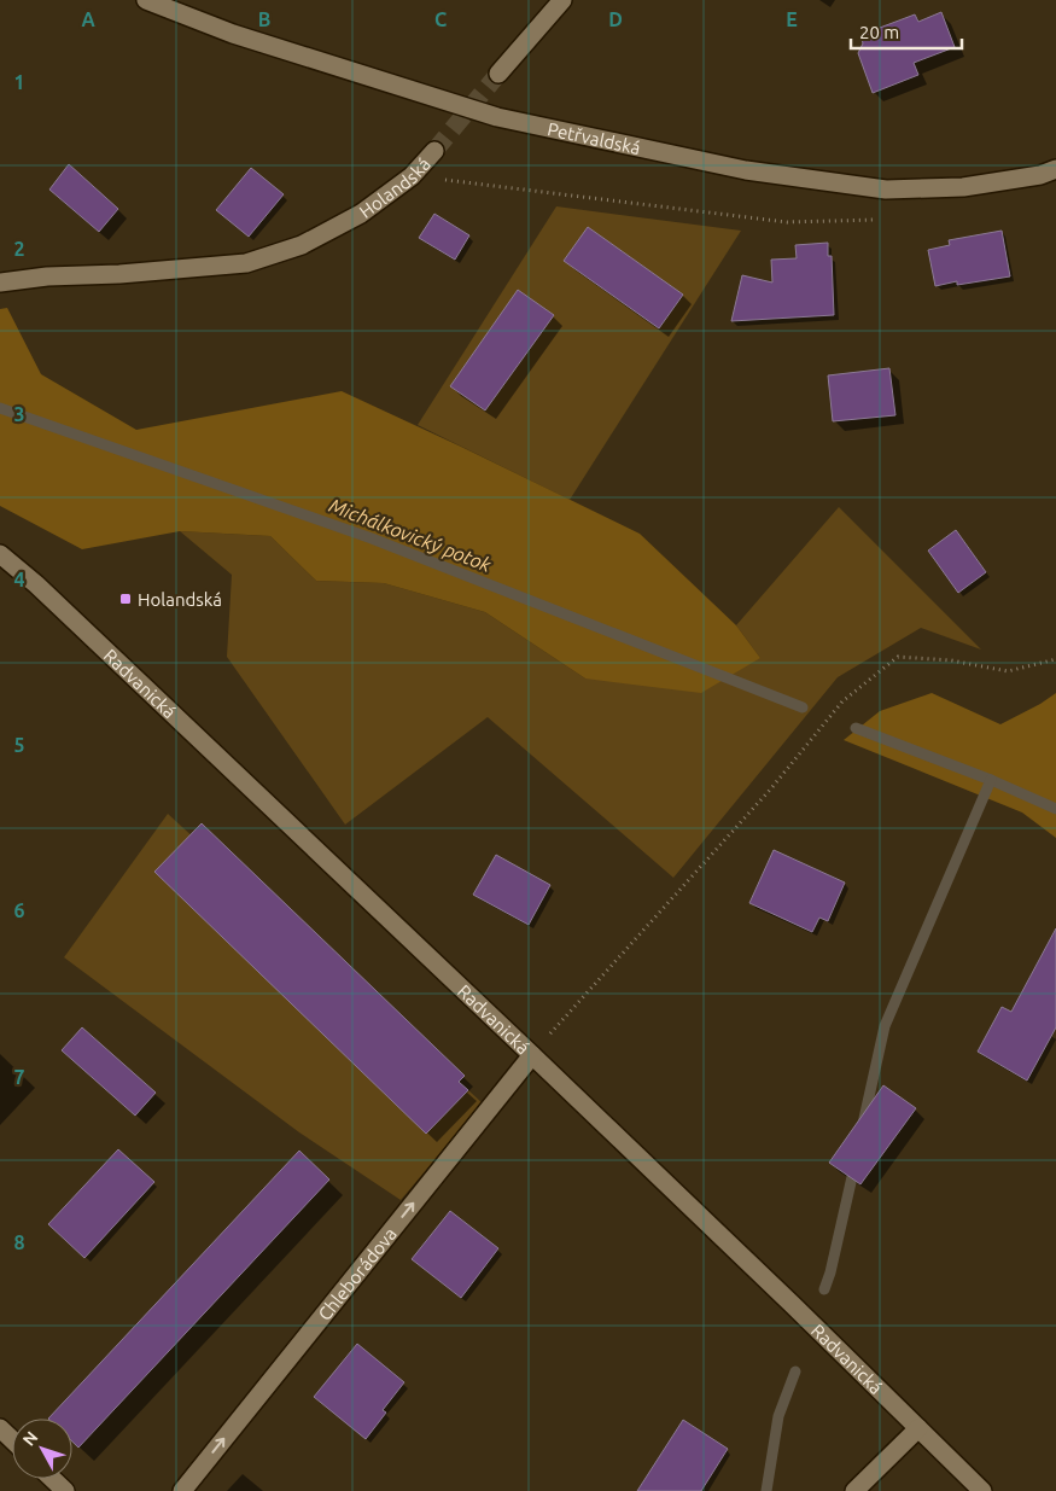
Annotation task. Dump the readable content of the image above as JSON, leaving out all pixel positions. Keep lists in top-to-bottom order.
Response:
{
  "streets": {
    "street": [
      "Petřvaldská",
      "Holandská",
      "Radvanická",
      "Chleborádova"
    ]
  },
  "crossings": [
    ["Radvanická", "Chleborádova"]
  ],
  "one_way": ["Chleborádova"],
  "water": ["Michálkovický potok"],
  "places": {
    "transit": ["Holandská"]
  },
  "scale_bar": "20 m",
  "north": "top left",
  "grid": {
    "columns": [
      "A",
      "B",
      "C",
      "D",
      "E"
    ],
    "rows": [
      "1",
      "2",
      "3",
      "4",
      "5",
      "6",
      "7",
      "8"
    ]
  }
}
